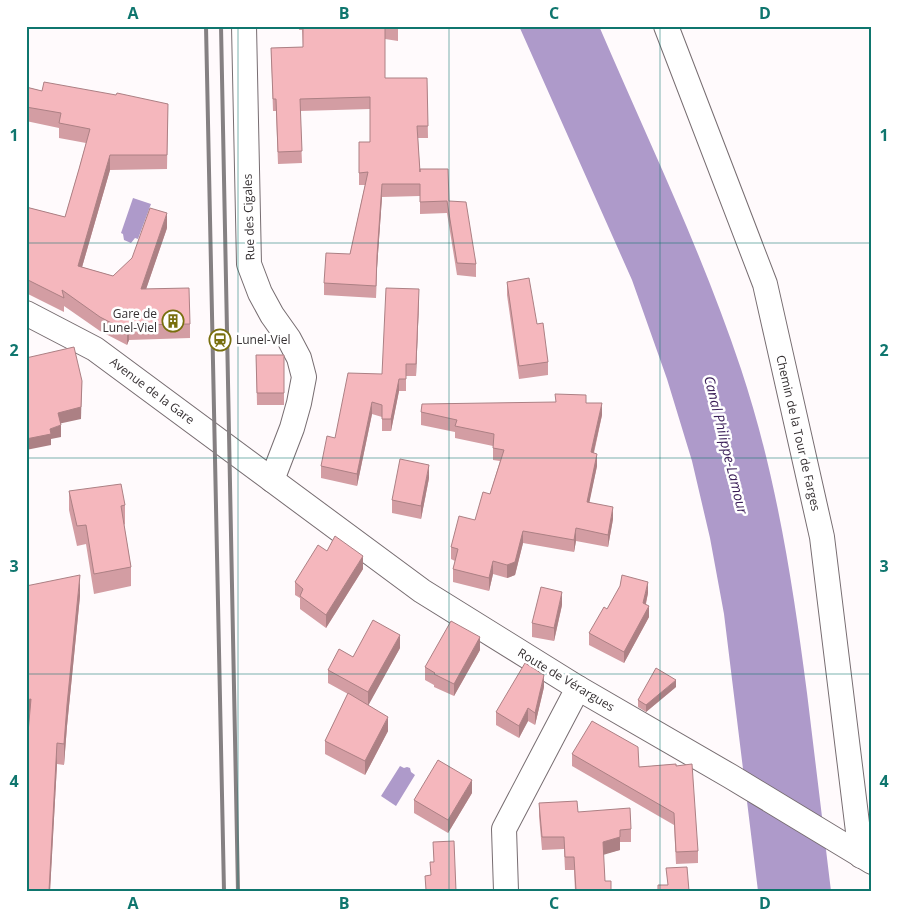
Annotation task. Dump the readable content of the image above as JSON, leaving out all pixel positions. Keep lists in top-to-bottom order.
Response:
{
  "streets": {
    "street": [
      "Rue des Cigales",
      "Avenue de la Gare",
      "Chemin de la Tour de Farges",
      "Route de Vérargues"
    ]
  },
  "crossings": [
    ["Rue des Cigales", "Avenue de la Gare"],
    ["Rue des Cigales", "Route de Vérargues"],
    ["Avenue de la Gare", "Route de Vérargues"],
    ["Chemin de la Tour de Farges", "Route de Vérargues"]
  ],
  "water": ["Canal Philippe-Lamour"],
  "places": {
    "building": ["Gare de Lunel-Viel"],
    "station": ["Lunel-Viel"]
  },
  "grid": {
    "columns": [
      "A",
      "B",
      "C",
      "D"
    ],
    "rows": [
      "1",
      "2",
      "3",
      "4"
    ]
  }
}
